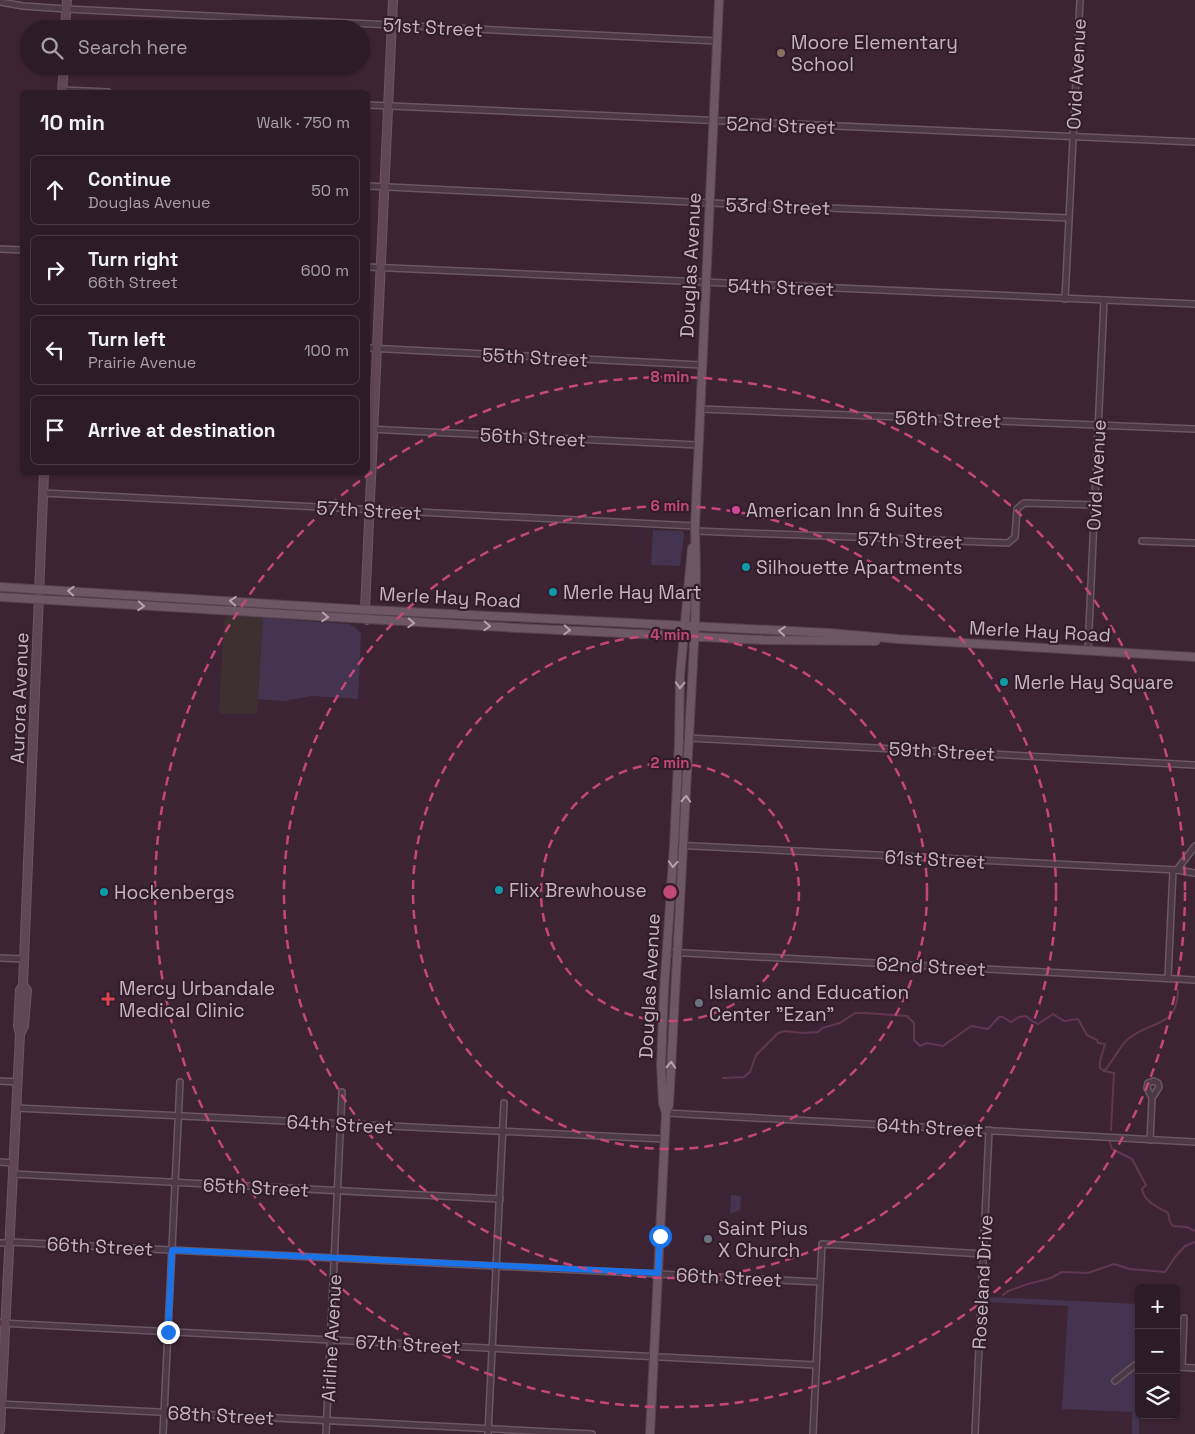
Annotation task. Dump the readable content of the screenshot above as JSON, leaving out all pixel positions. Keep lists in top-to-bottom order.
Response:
{
  "streets": {
    "main road": ["Douglas Avenue", "Merle Hay Road"],
    "street": [
      "51st Street",
      "Ovid Avenue",
      "52nd Street",
      "53rd Street",
      "54th Street",
      "55th Street",
      "56th Street",
      "57th Street",
      "Aurora Avenue",
      "59th Street",
      "61st Street",
      "62nd Street",
      "64th Street",
      "65th Street",
      "66th Street",
      "Roseland Drive",
      "Airline Avenue",
      "67th Street",
      "68th Street"
    ]
  },
  "crossings": [
    ["51st Street", "Douglas Avenue"],
    ["Ovid Avenue", "52nd Street"],
    ["Ovid Avenue", "53rd Street"],
    ["Ovid Avenue", "54th Street"],
    ["Ovid Avenue", "56th Street"],
    ["Ovid Avenue", "57th Street"],
    ["Ovid Avenue", "Merle Hay Road"],
    ["52nd Street", "Douglas Avenue"],
    ["53rd Street", "Douglas Avenue"],
    ["Douglas Avenue", "54th Street"],
    ["Douglas Avenue", "55th Street"],
    ["Douglas Avenue", "56th Street"],
    ["Douglas Avenue", "57th Street"],
    ["Douglas Avenue", "Merle Hay Road"],
    ["Douglas Avenue", "59th Street"],
    ["Douglas Avenue", "61st Street"],
    ["Douglas Avenue", "62nd Street"],
    ["Douglas Avenue", "64th Street"],
    ["Douglas Avenue", "66th Street"],
    ["Douglas Avenue", "67th Street"],
    ["57th Street", "Aurora Avenue"],
    ["Merle Hay Road", "Aurora Avenue"],
    ["Aurora Avenue", "64th Street"],
    ["Aurora Avenue", "65th Street"],
    ["Aurora Avenue", "66th Street"],
    ["Aurora Avenue", "67th Street"],
    ["Aurora Avenue", "68th Street"],
    ["64th Street", "Roseland Drive"],
    ["64th Street", "Airline Avenue"],
    ["65th Street", "Airline Avenue"],
    ["66th Street", "Airline Avenue"],
    ["Airline Avenue", "67th Street"],
    ["Airline Avenue", "68th Street"]
  ],
  "places": {
    "other": [
      "Moore Elementary School",
      "American Inn & Suites",
      "Silhouette Apartments",
      "Merle Hay Mart",
      "Merle Hay Square",
      "Flix Brewhouse",
      "Hockenbergs",
      "Islamic and Education Center \"Ezan\"",
      "Saint Pius X Church"
    ],
    "health": ["Mercy Urbandale Medical Clinic"]
  },
  "page": {
    "search": "Search here",
    "heading": ["10 min", "Walk · 750 m"],
    "list": [
      ["Continue", "Douglas Avenue", "50 m"],
      ["Turn right", "66th Street", "600 m"],
      ["Turn left", "Prairie Avenue", "100 m"],
      "Arrive at destination"
    ],
    "map_buttons": ["+", "−"]
  },
  "rings": [
    "8 min",
    "6 min",
    "4 min",
    "2 min"
  ]
}
